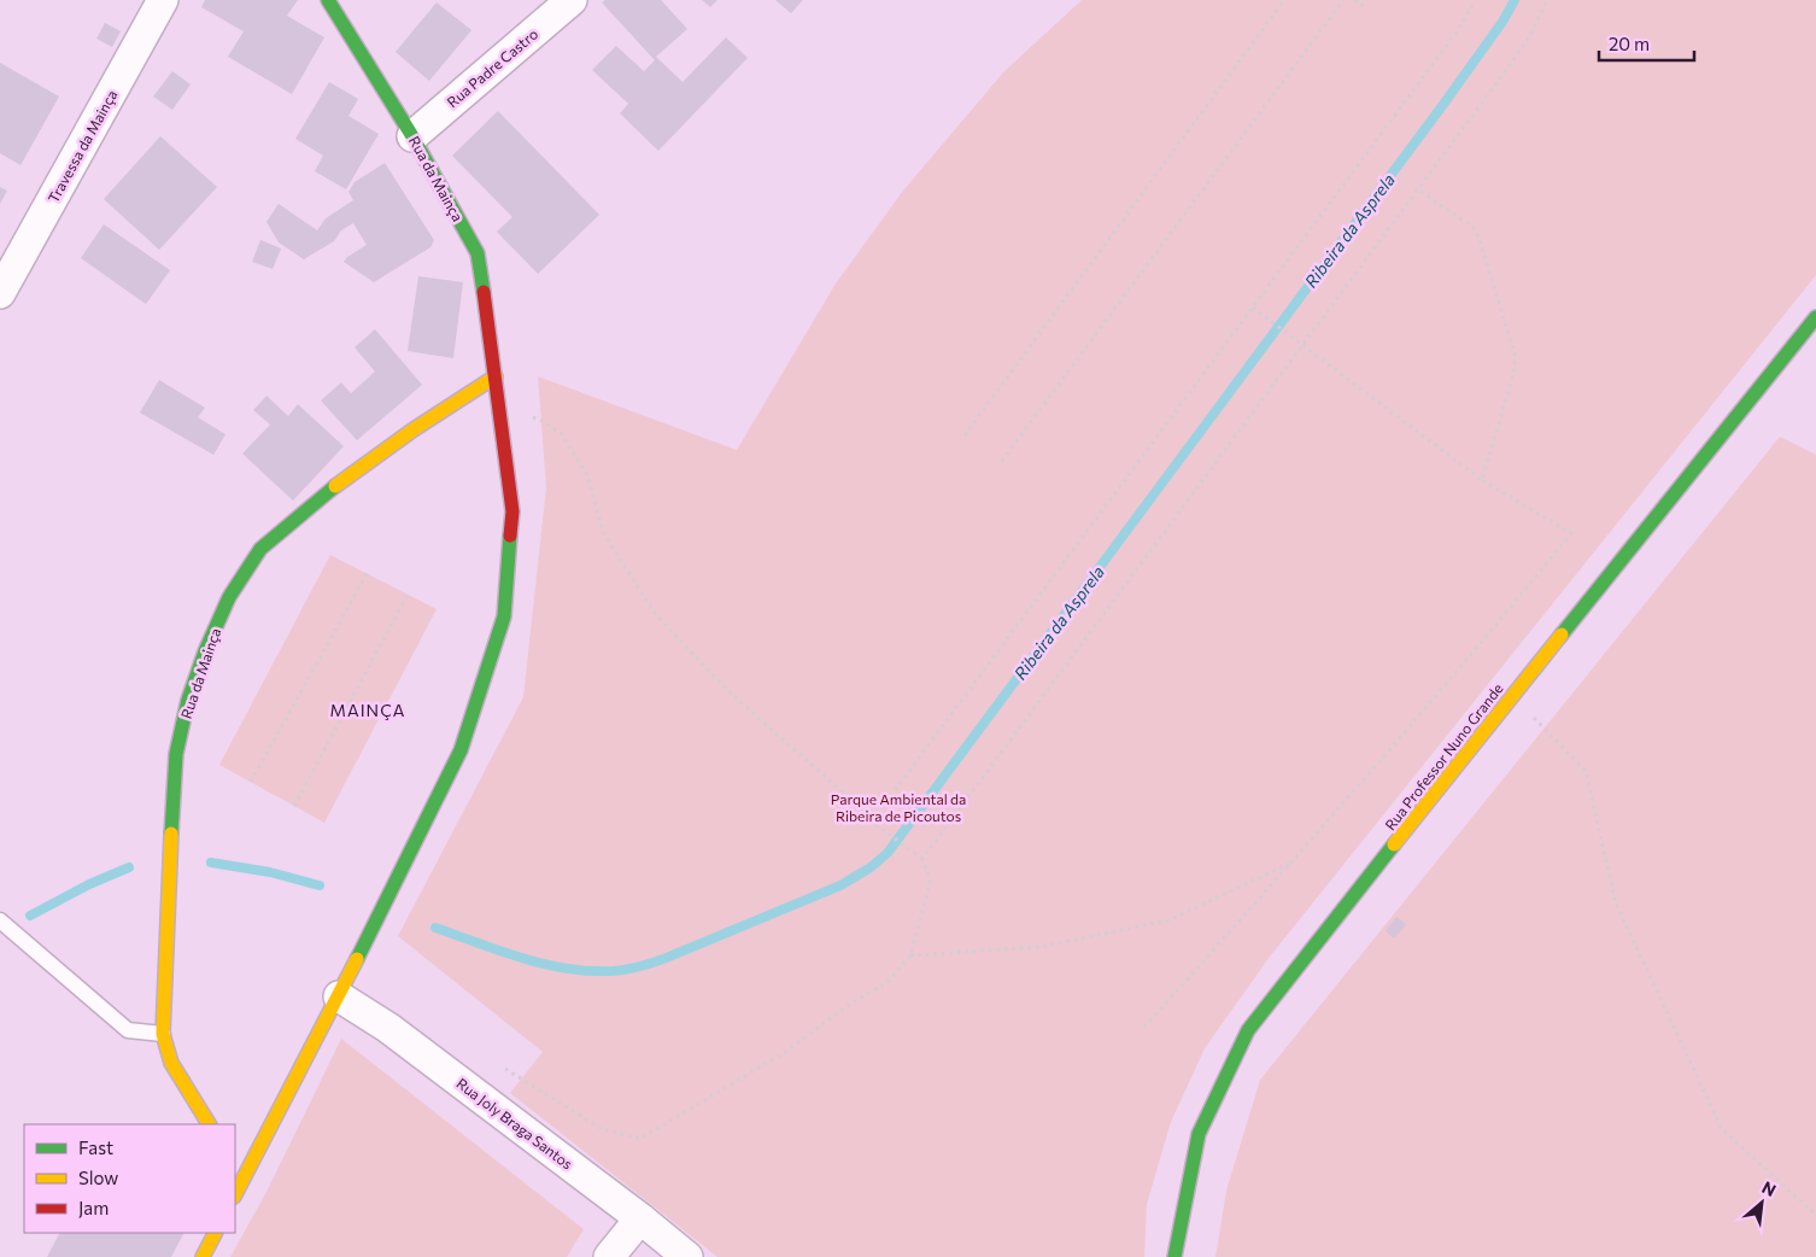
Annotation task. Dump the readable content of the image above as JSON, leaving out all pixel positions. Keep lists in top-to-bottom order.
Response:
{
  "streets": {
    "street": [
      "Rua Padre Castro",
      "Travessa da Mainça",
      "Rua da Mainça",
      "Rua Professor Nuno Grande",
      "Rua Joly Braga Santos"
    ]
  },
  "crossings": [
    ["Rua Padre Castro", "Rua da Mainça"],
    ["Rua da Mainça", "Rua Joly Braga Santos"]
  ],
  "districts": ["MAINÇA"],
  "water": ["Ribeira da Asprela"],
  "parks": ["Parque Ambiental da Ribeira de Picoutos"],
  "legend": ["Fast", "Slow", "Jam"],
  "scale_bar": "20 m",
  "north": "top right"
}
